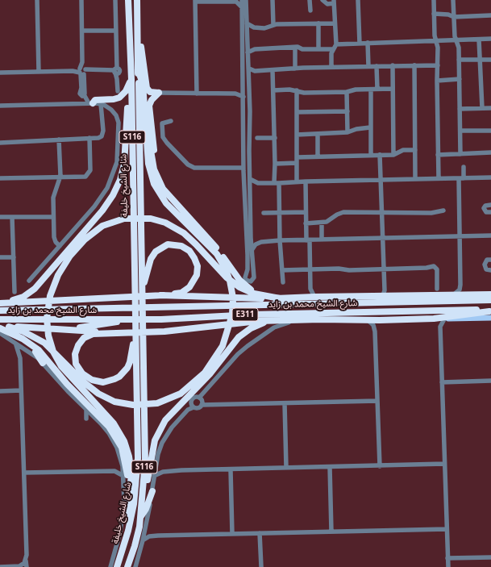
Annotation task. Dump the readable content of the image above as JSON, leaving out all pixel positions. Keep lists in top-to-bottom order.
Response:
{
  "streets": {
    "highway": [
      "S116",
      "شارع الشيخ خليفة",
      "شارع الشيخ محمد بن زايد",
      "E311"
    ]
  }
}
